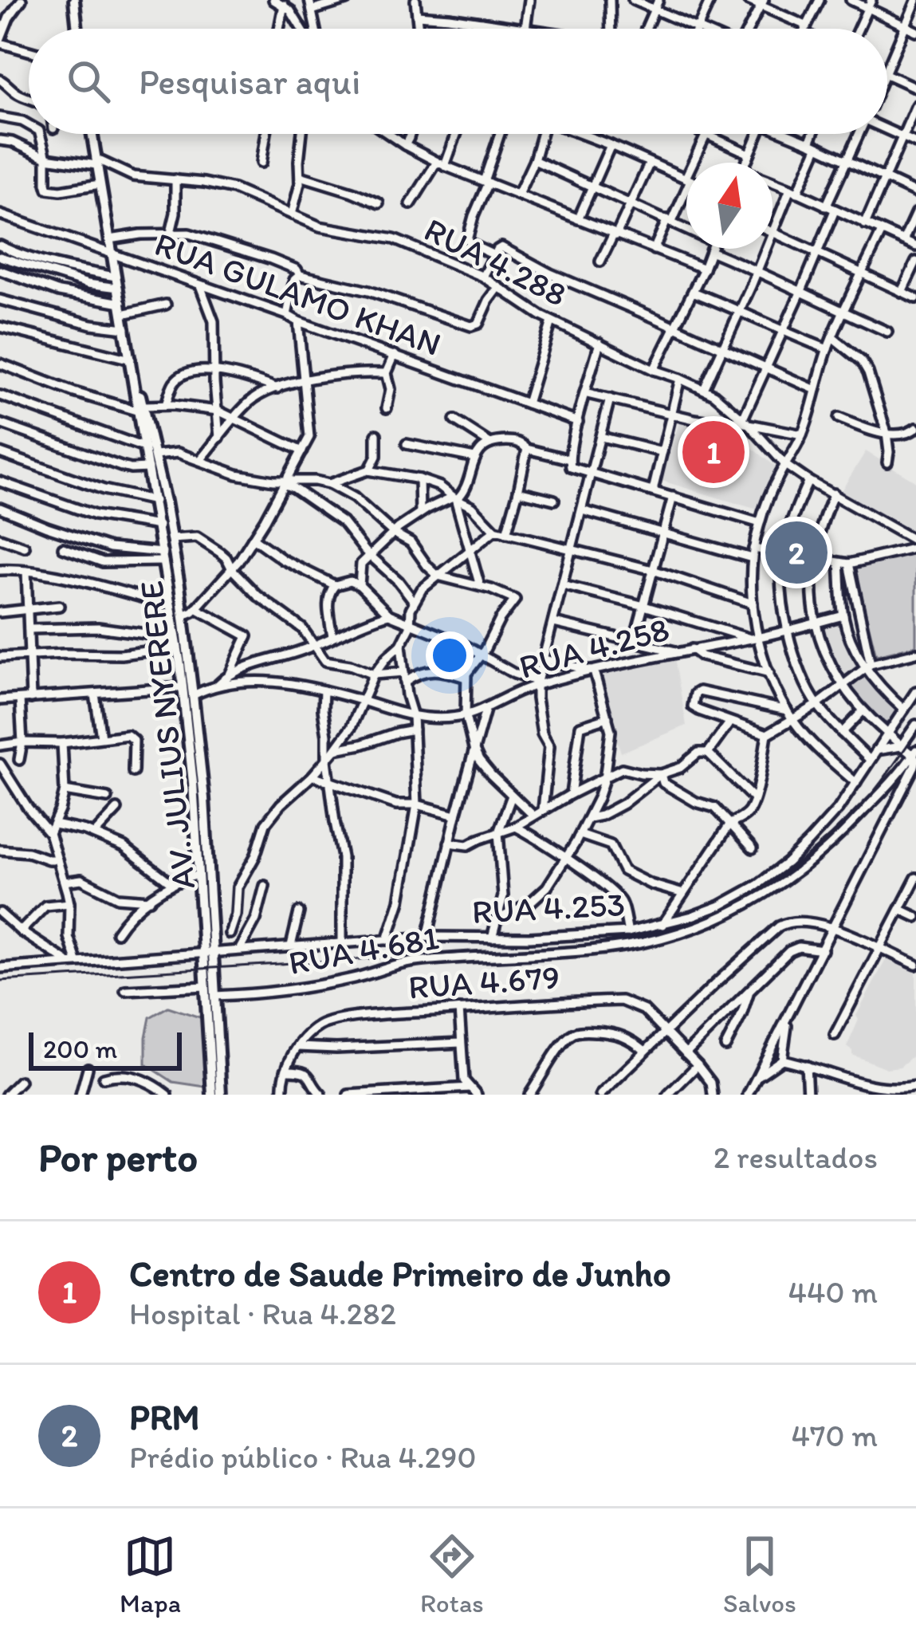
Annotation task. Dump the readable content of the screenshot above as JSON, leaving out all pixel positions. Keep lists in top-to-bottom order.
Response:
{
  "streets": {
    "main road": ["AV. JULIUS NYERERE"],
    "street": [
      "RUA 4.288",
      "RUA GULAMO KHAN",
      "RUA 4.258",
      "RUA 4.253",
      "RUA 4.681",
      "RUA 4.679"
    ]
  },
  "crossings": [
    ["RUA 4.288", "AV. JULIUS NYERERE"],
    ["RUA GULAMO KHAN", "AV. JULIUS NYERERE"],
    ["RUA 4.258", "AV. JULIUS NYERERE"],
    ["AV. JULIUS NYERERE", "RUA 4.253"],
    ["AV. JULIUS NYERERE", "RUA 4.681"]
  ],
  "scale_bar": "200 m",
  "north": "top",
  "page": {
    "search": "Pesquisar aqui",
    "pins": ["1", "2"],
    "scale": "200 m",
    "heading": ["Por perto", "2 resultados"],
    "list": [
      {
        "mark": "1",
        "name": "Centro de Saude Primeiro de Junho",
        "note": "Hospital · Rua 4.282",
        "value": "440 m"
      },
      {
        "mark": "2",
        "name": "PRM",
        "note": "Prédio público · Rua 4.290",
        "value": "470 m"
      }
    ],
    "nav": ["Mapa", "Rotas", "Salvos"]
  }
}
